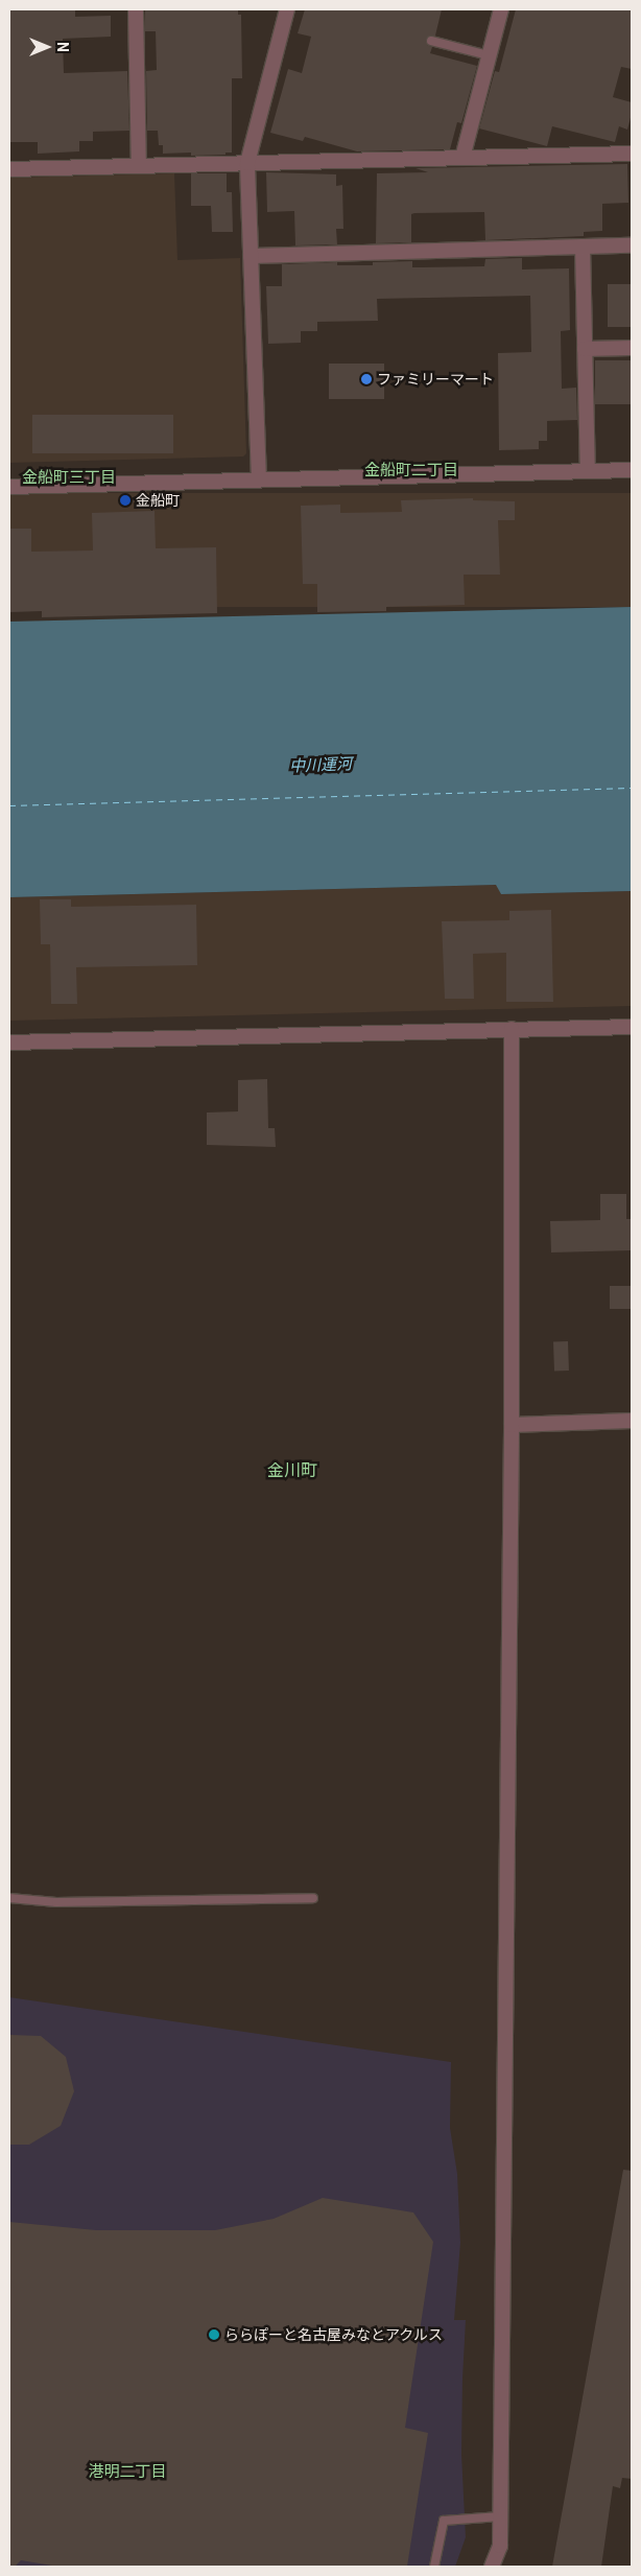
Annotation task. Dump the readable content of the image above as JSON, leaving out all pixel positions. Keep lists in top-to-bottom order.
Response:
{
  "districts": [
    "金船町二丁目",
    "金船町三丁目",
    "金川町",
    "港明二丁目"
  ],
  "water": ["中川運河"],
  "places": ["ファミリーマート", "金船町", "ららぽーと名古屋みなとアクルス"],
  "north": "right"
}
